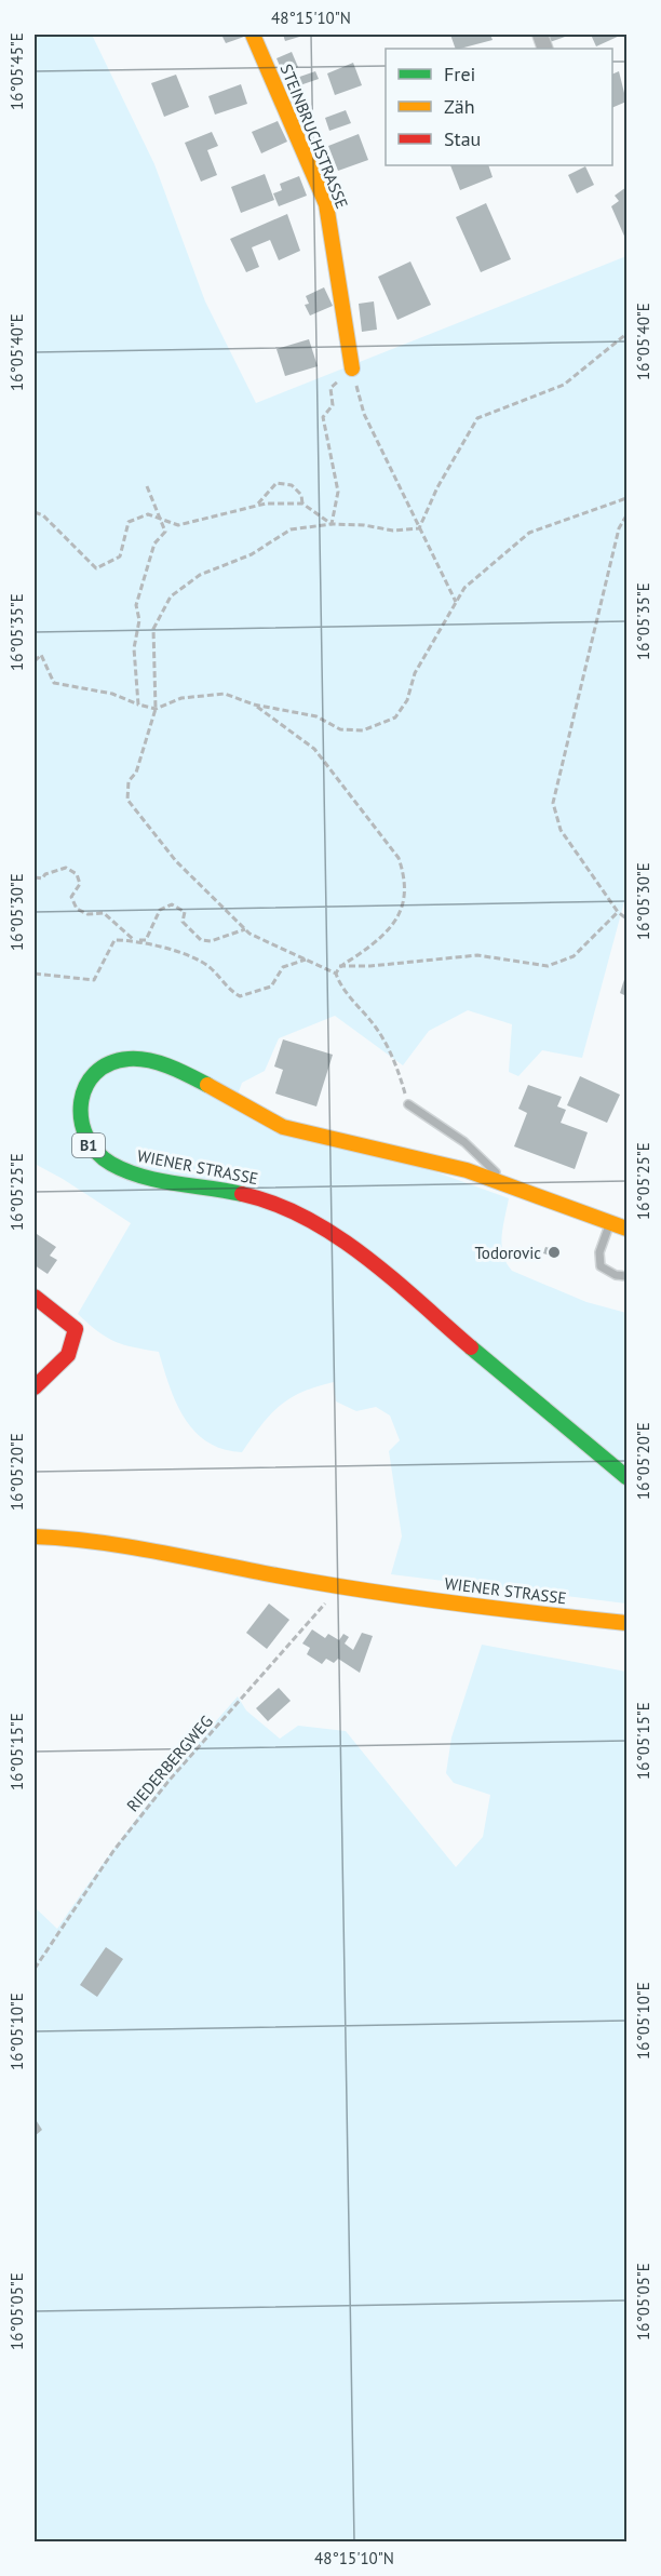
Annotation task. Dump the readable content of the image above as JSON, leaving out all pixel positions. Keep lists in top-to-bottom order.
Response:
{
  "streets": {
    "main road": ["STEINBRUCHSTRASSE", "B1", "WIENER STRASSE"],
    "path": ["RIEDERBERGWEG"]
  },
  "crossings": [
    ["WIENER STRASSE", "RIEDERBERGWEG"]
  ],
  "places": ["Todorovic"],
  "legend": ["Frei", "Zäh", "Stau"],
  "coordinates": [
    "48°15'10\"N",
    "16°05'45\"E",
    "16°05'40\"E",
    "16°05'35\"E",
    "16°05'30\"E",
    "16°05'25\"E",
    "16°05'20\"E",
    "16°05'15\"E",
    "16°05'10\"E",
    "16°05'05\"E"
  ]
}
